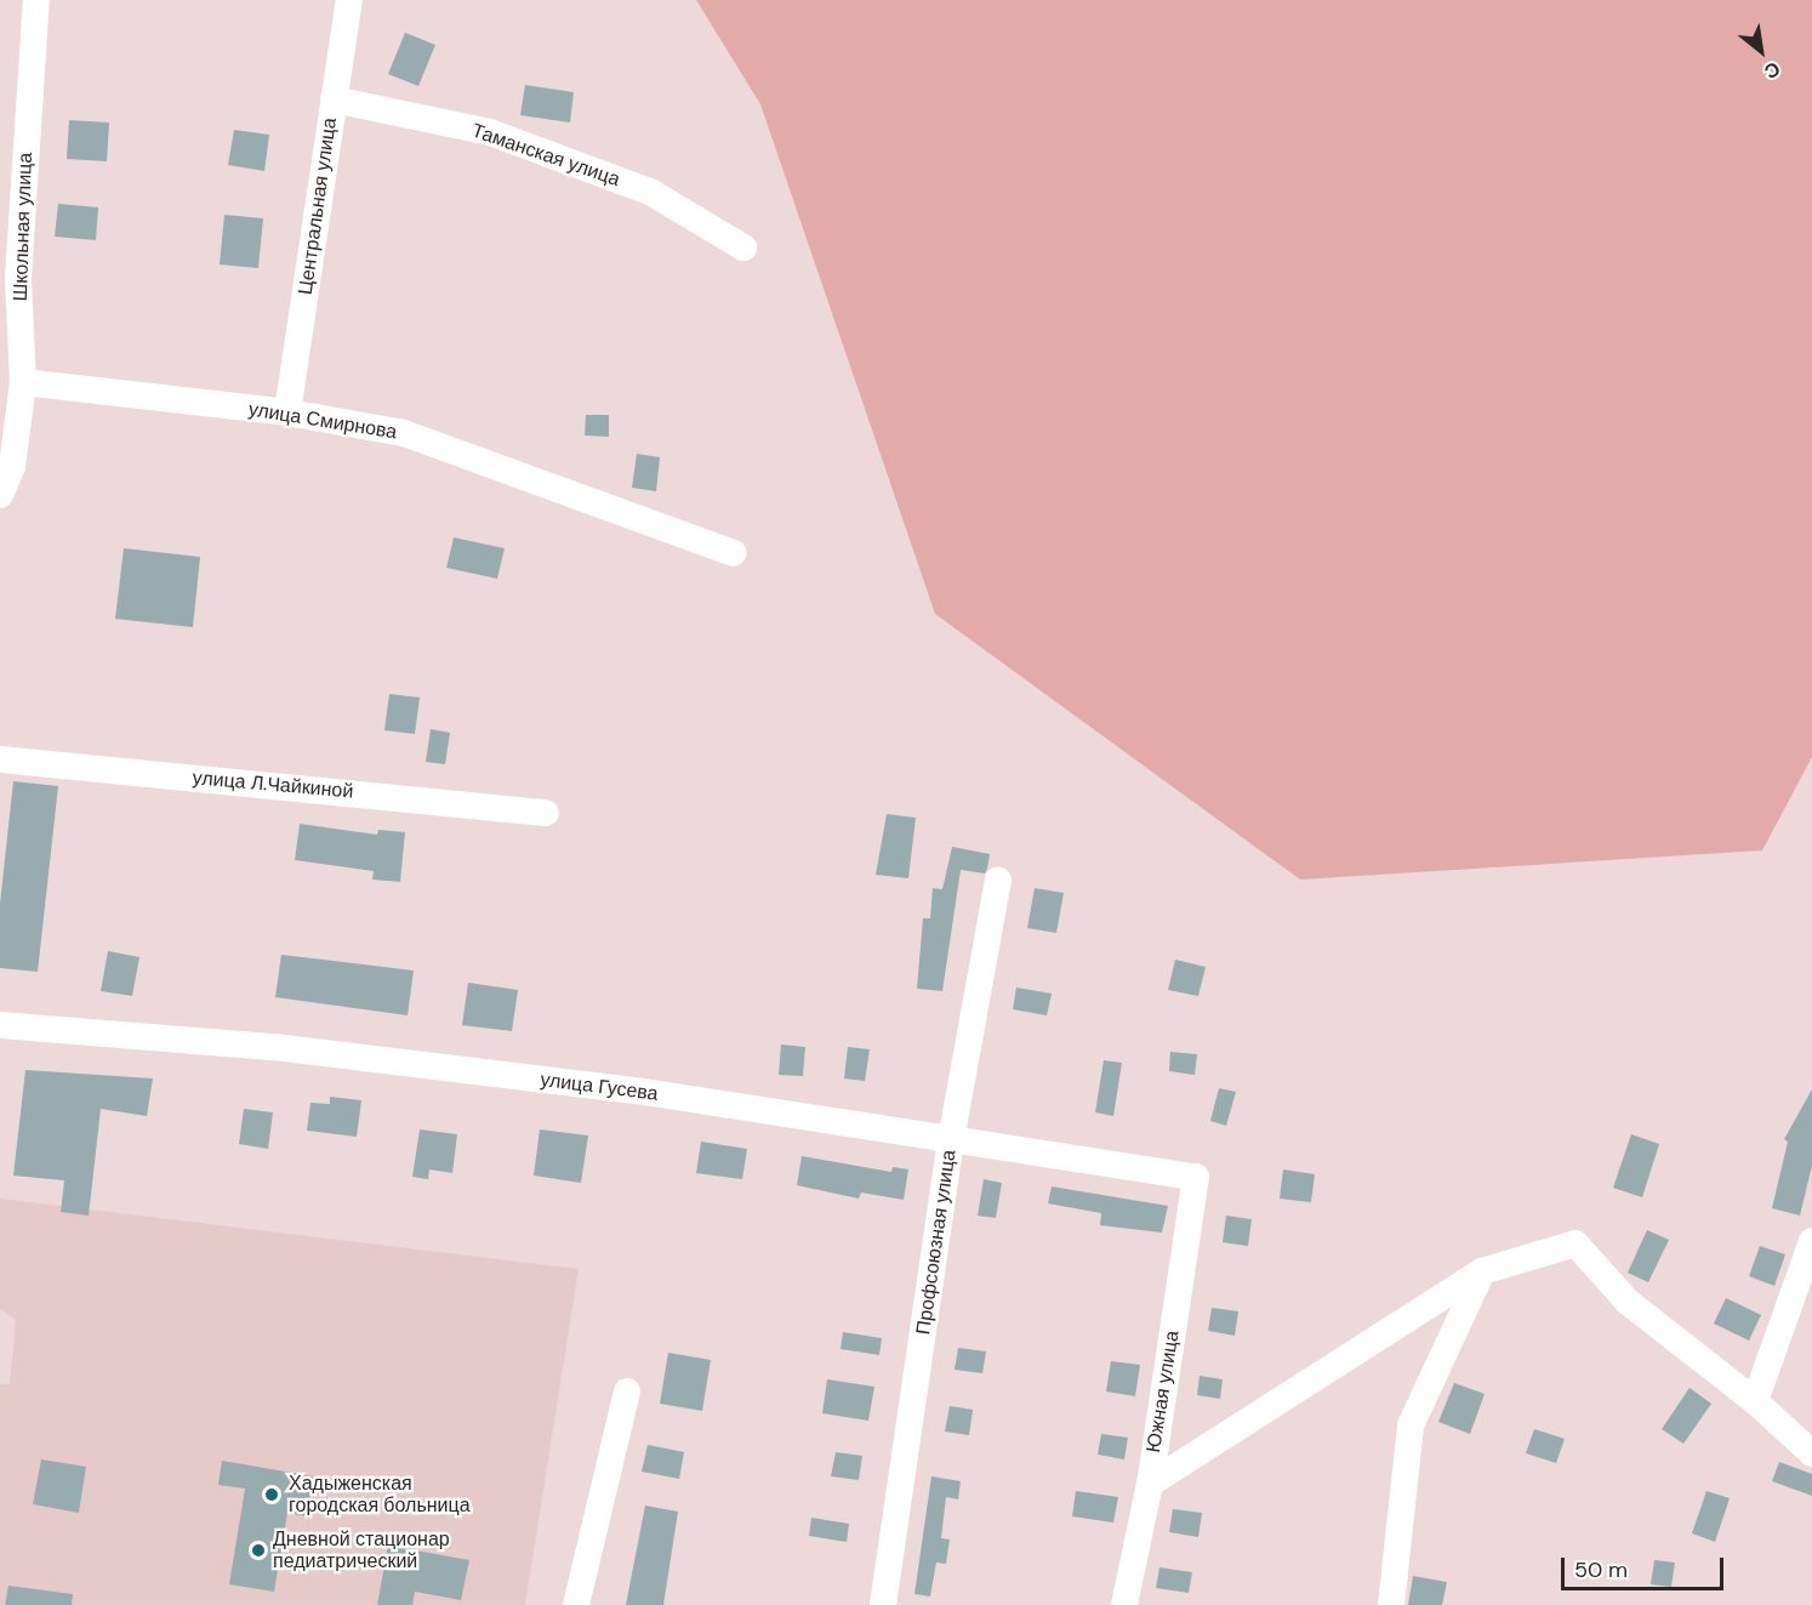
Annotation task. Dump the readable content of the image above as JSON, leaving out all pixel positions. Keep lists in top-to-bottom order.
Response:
{
  "streets": {
    "street": [
      "Таманская улица",
      "Центральная улица",
      "Школьная улица",
      "улица Смирнова",
      "улица Л.Чайкиной",
      "улица Гусева",
      "Профсоюзная улица",
      "Южная улица"
    ]
  },
  "crossings": [
    ["Таманская улица", "Центральная улица"],
    ["Центральная улица", "улица Смирнова"],
    ["Школьная улица", "улица Смирнова"],
    ["улица Гусева", "Профсоюзная улица"],
    ["улица Гусева", "Южная улица"]
  ],
  "places": ["Хадыженская городская больница", "Дневной стационар педиатрический"],
  "scale_bar": "50 m",
  "north": "bottom right"
}
